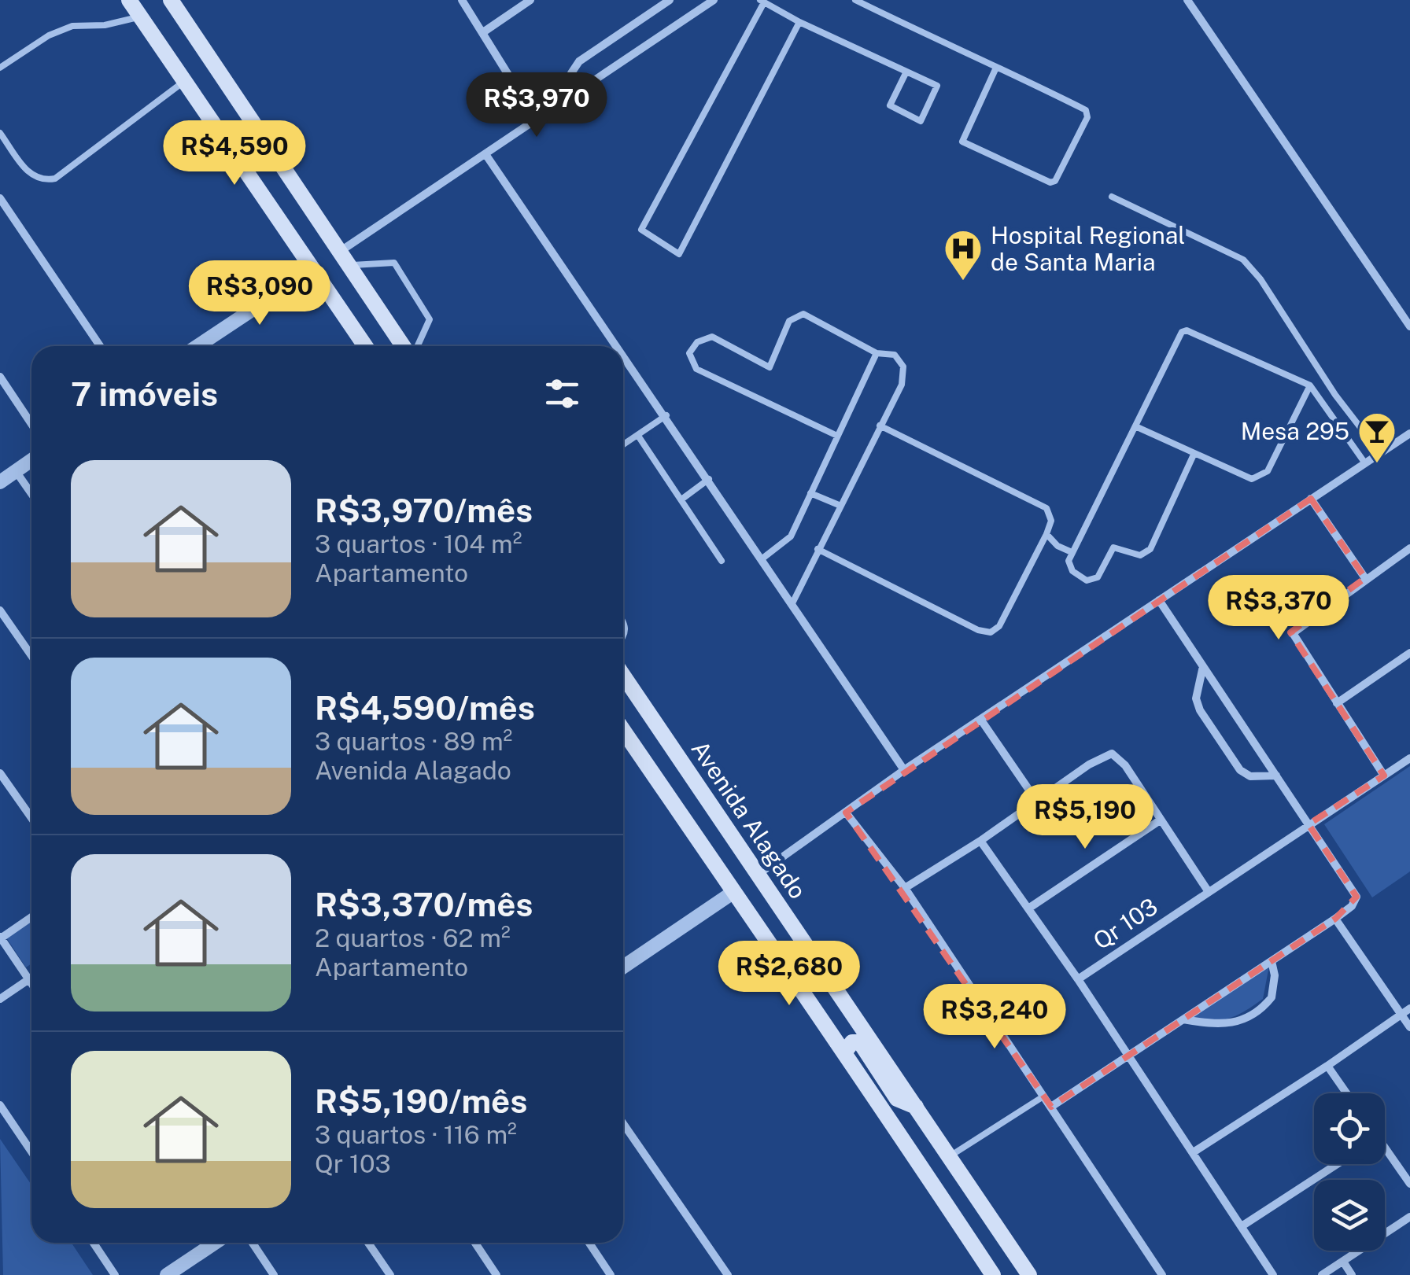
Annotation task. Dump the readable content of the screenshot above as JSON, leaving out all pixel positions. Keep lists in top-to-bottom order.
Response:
{
  "streets": {
    "main road": ["Avenida Alagado"],
    "street": ["Qr 103"]
  },
  "places": {
    "hospital": ["Hospital Regional de Santa Maria"],
    "bar": ["Mesa 295"]
  },
  "page": {
    "price": [
      "R$3,970",
      "R$4,590",
      "R$3,090",
      "R$3,370",
      "R$5,190",
      "R$2,680",
      "R$3,240"
    ],
    "heading": "7 imóveis",
    "list": [
      {
        "name": "R$3,970/mês",
        "note": "3 quartos · 104 m² · Apartamento"
      },
      {
        "name": "R$4,590/mês",
        "note": "3 quartos · 89 m² · Avenida Alagado"
      },
      {
        "name": "R$3,370/mês",
        "note": "2 quartos · 62 m² · Apartamento"
      },
      {
        "name": "R$5,190/mês",
        "note": "3 quartos · 116 m² · Qr 103"
      }
    ]
  }
}
